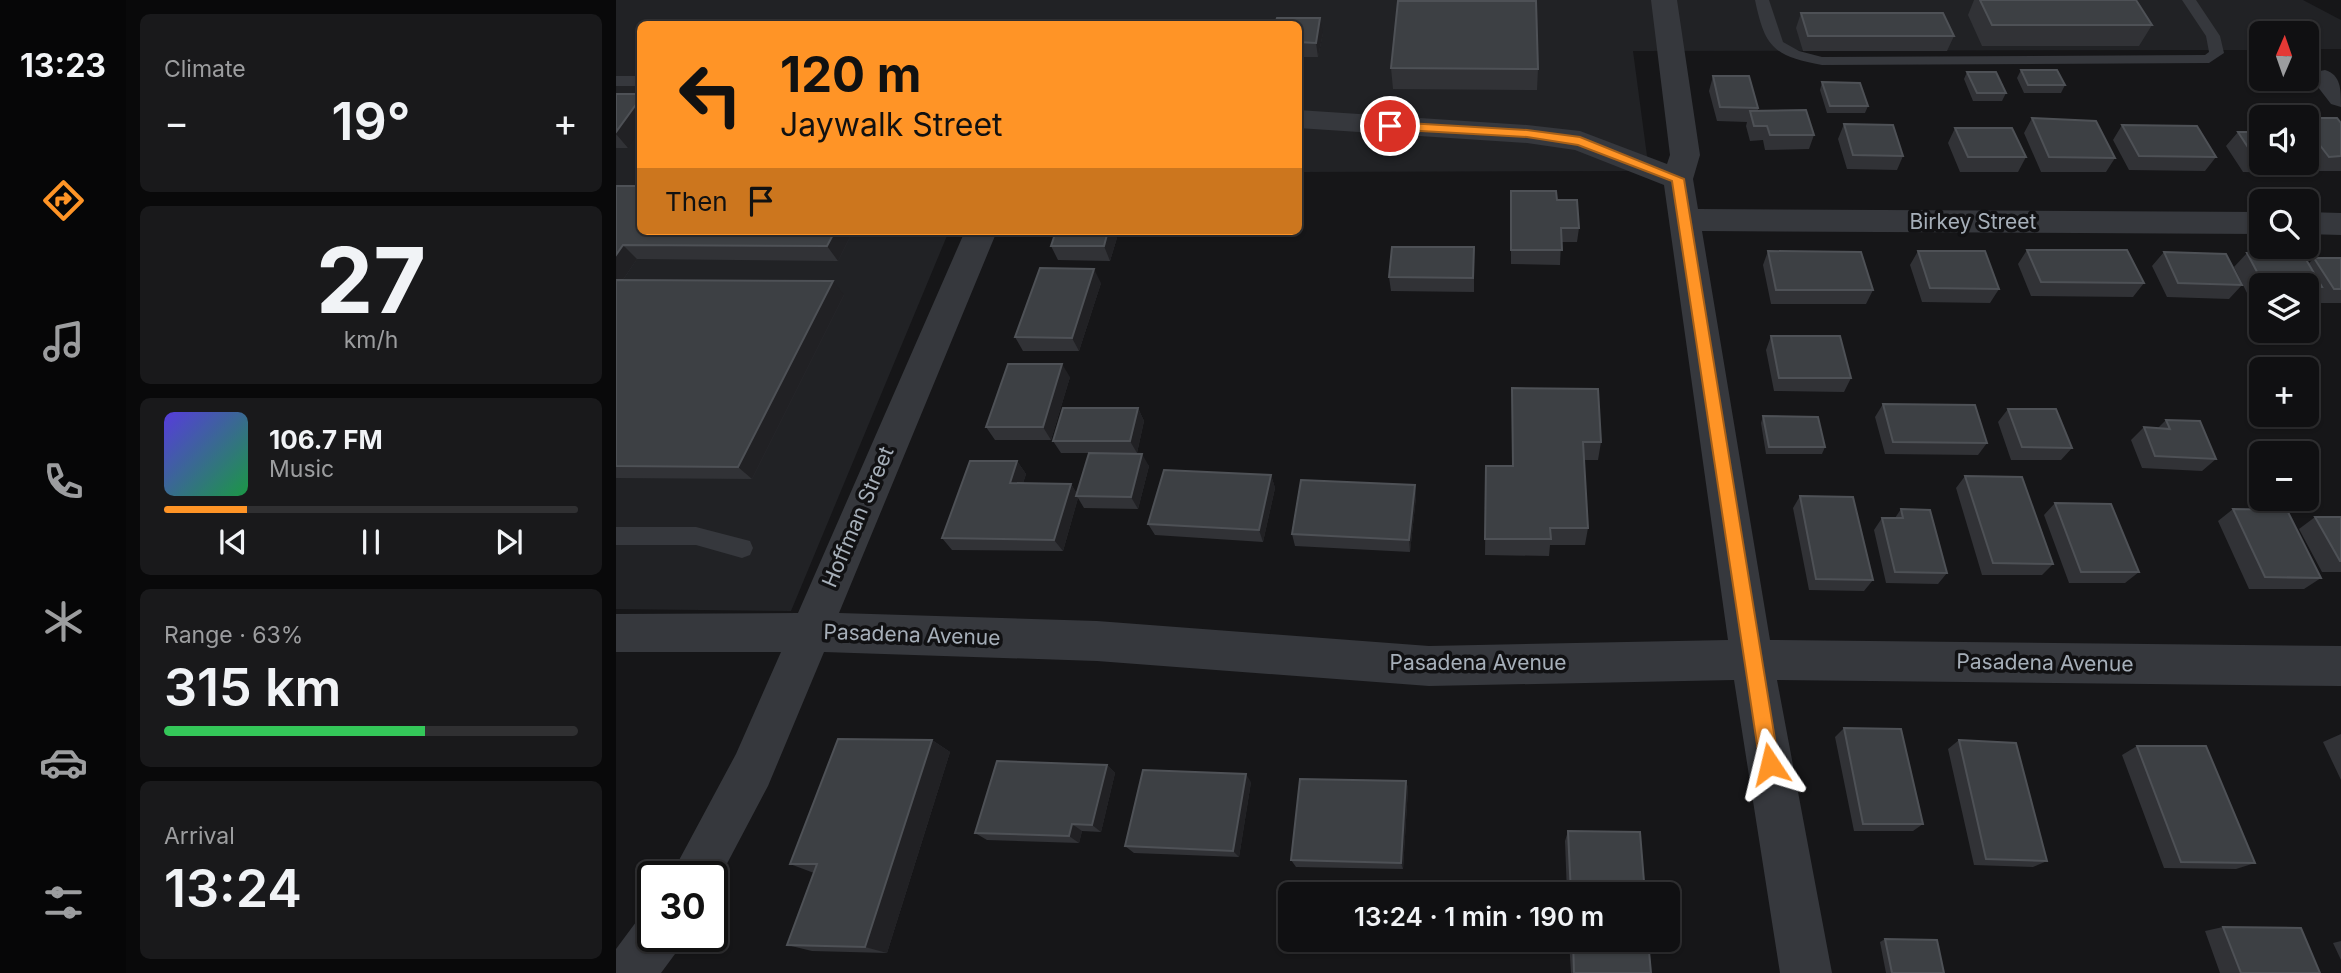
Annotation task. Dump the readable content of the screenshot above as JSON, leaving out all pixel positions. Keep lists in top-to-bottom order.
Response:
{
  "streets": {
    "street": ["Birkey Street", "Hoffman Street", "Pasadena Avenue"]
  },
  "crossings": [
    ["Hoffman Street", "Pasadena Avenue"]
  ],
  "north": "top",
  "page": {
    "tabs": "13:23",
    "tile": [
      "Climate",
      ["27", "km/h"],
      ["Range · 63%", "315 km"],
      ["Arrival", "13:24"]
    ],
    "map_buttons": ["+", "−"],
    "turn": ["120 m", "Jaywalk Street"],
    "heat": ["−", "19°", "+"],
    "then": "Then",
    "song": ["106.7 FM", "Music"],
    "limit": "30",
    "trip": "13:24 · 1 min · 190 m"
  }
}
